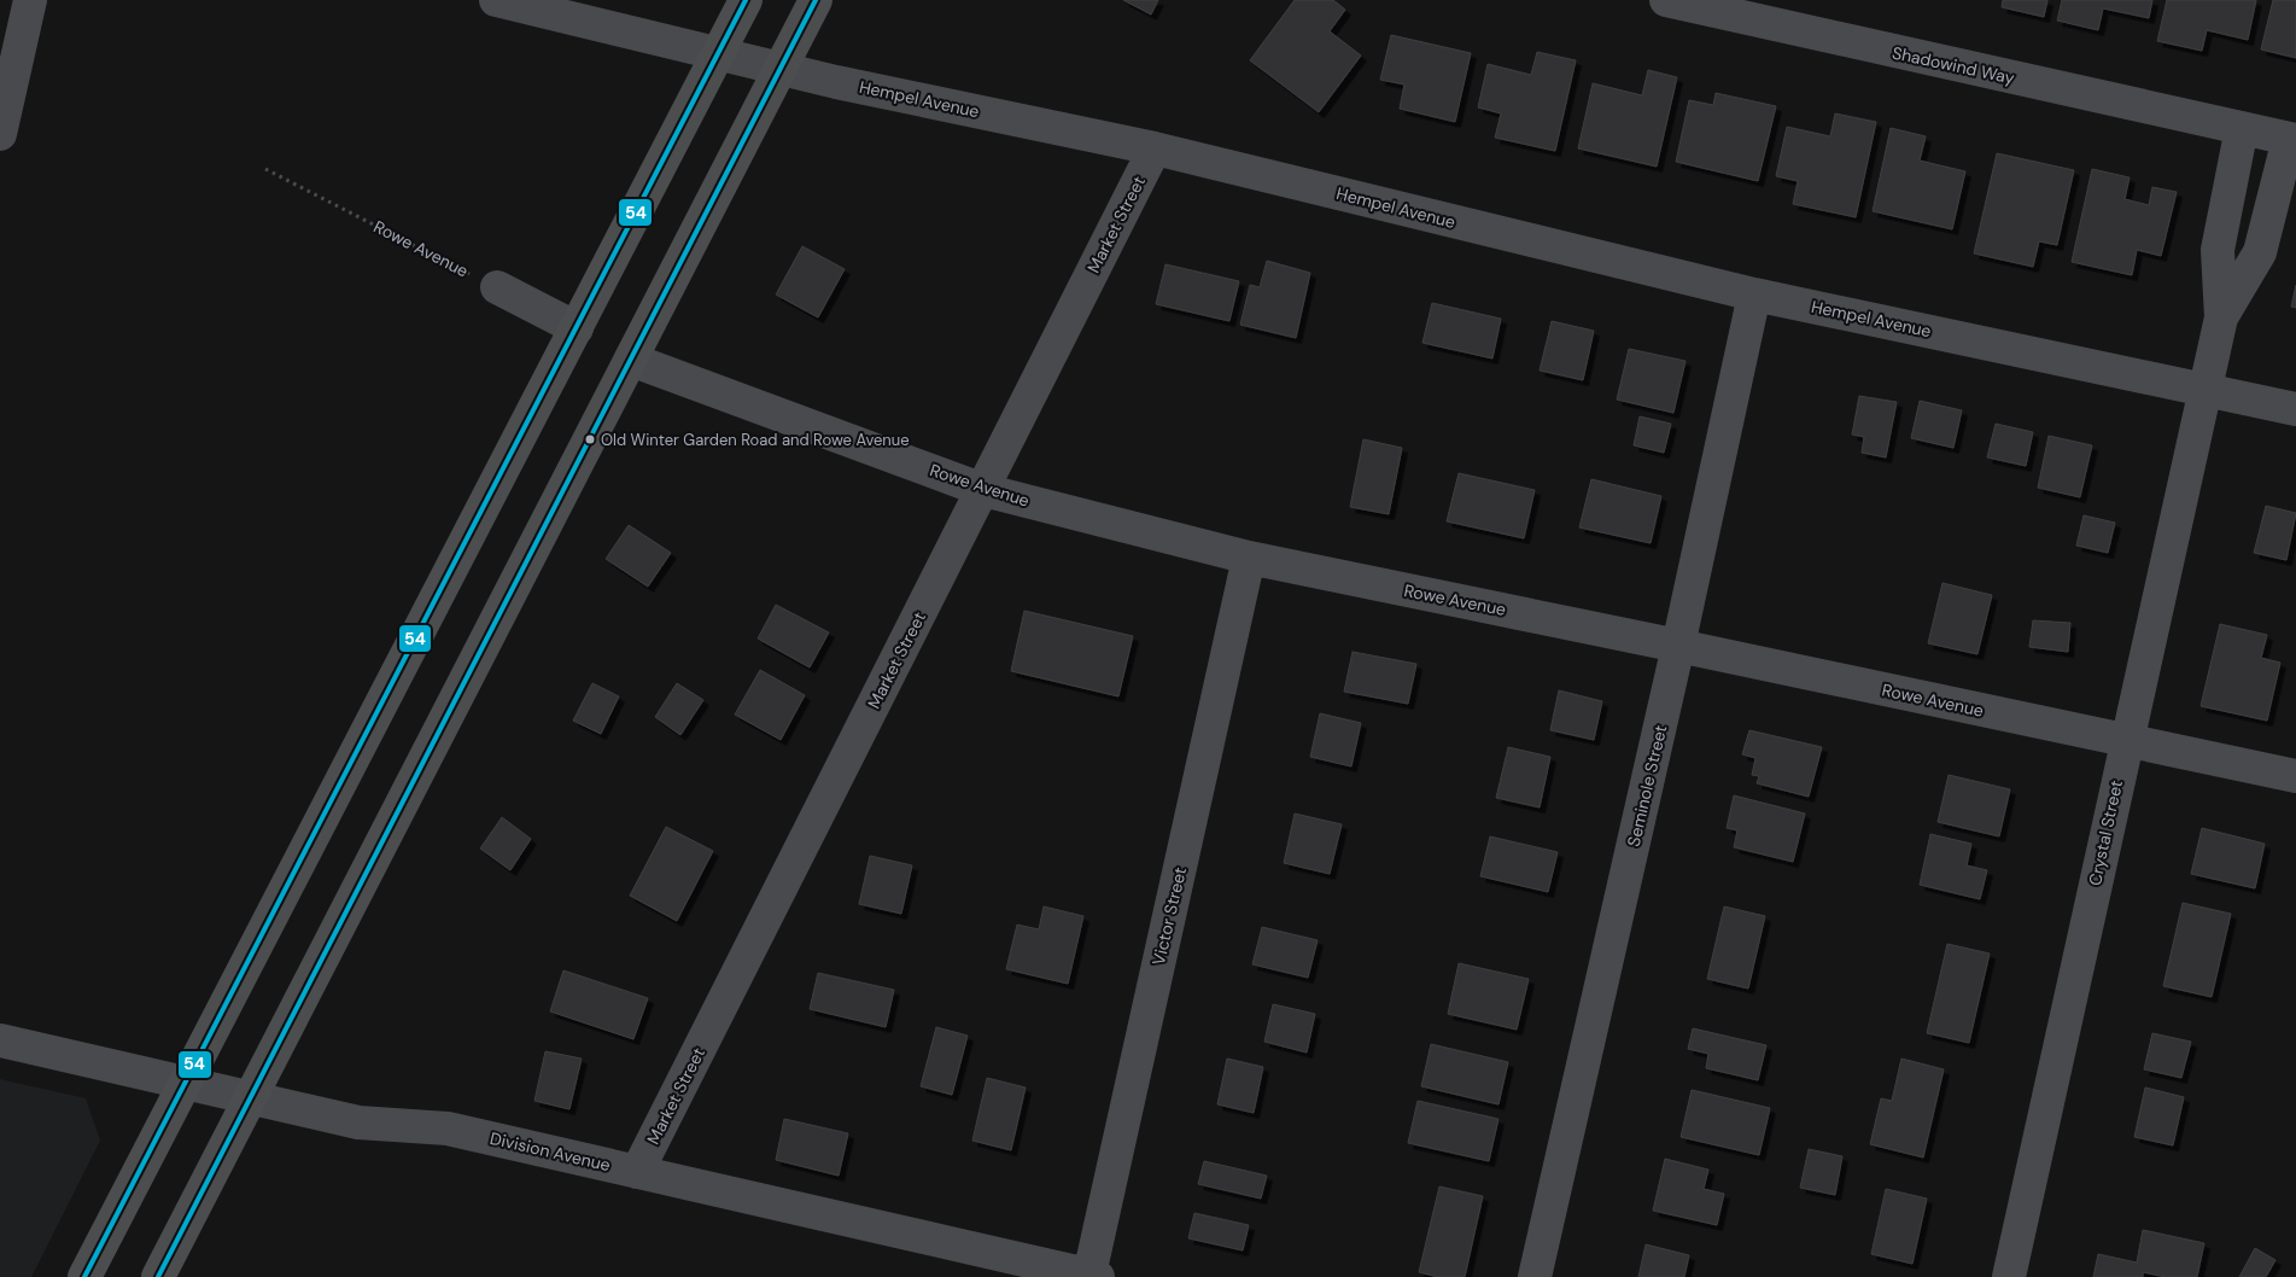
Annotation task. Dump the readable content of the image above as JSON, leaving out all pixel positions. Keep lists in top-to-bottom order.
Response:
{
  "streets": {
    "street": [
      "Shadowind Way",
      "Hempel Avenue",
      "Market Street",
      "Rowe Avenue",
      "Seminole Street",
      "Crystal Street",
      "Victor Street",
      "Division Avenue"
    ]
  },
  "crossings": [
    ["Shadowind Way", "Hempel Avenue"],
    ["Shadowind Way", "Crystal Street"],
    ["Hempel Avenue", "Market Street"],
    ["Hempel Avenue", "Seminole Street"],
    ["Hempel Avenue", "Crystal Street"],
    ["Market Street", "Rowe Avenue"],
    ["Market Street", "Division Avenue"],
    ["Rowe Avenue", "Seminole Street"],
    ["Rowe Avenue", "Crystal Street"],
    ["Rowe Avenue", "Victor Street"],
    ["Victor Street", "Division Avenue"]
  ],
  "places": ["Old Winter Garden Road and Rowe Avenue"],
  "lines": ["transit line 54"]
}
